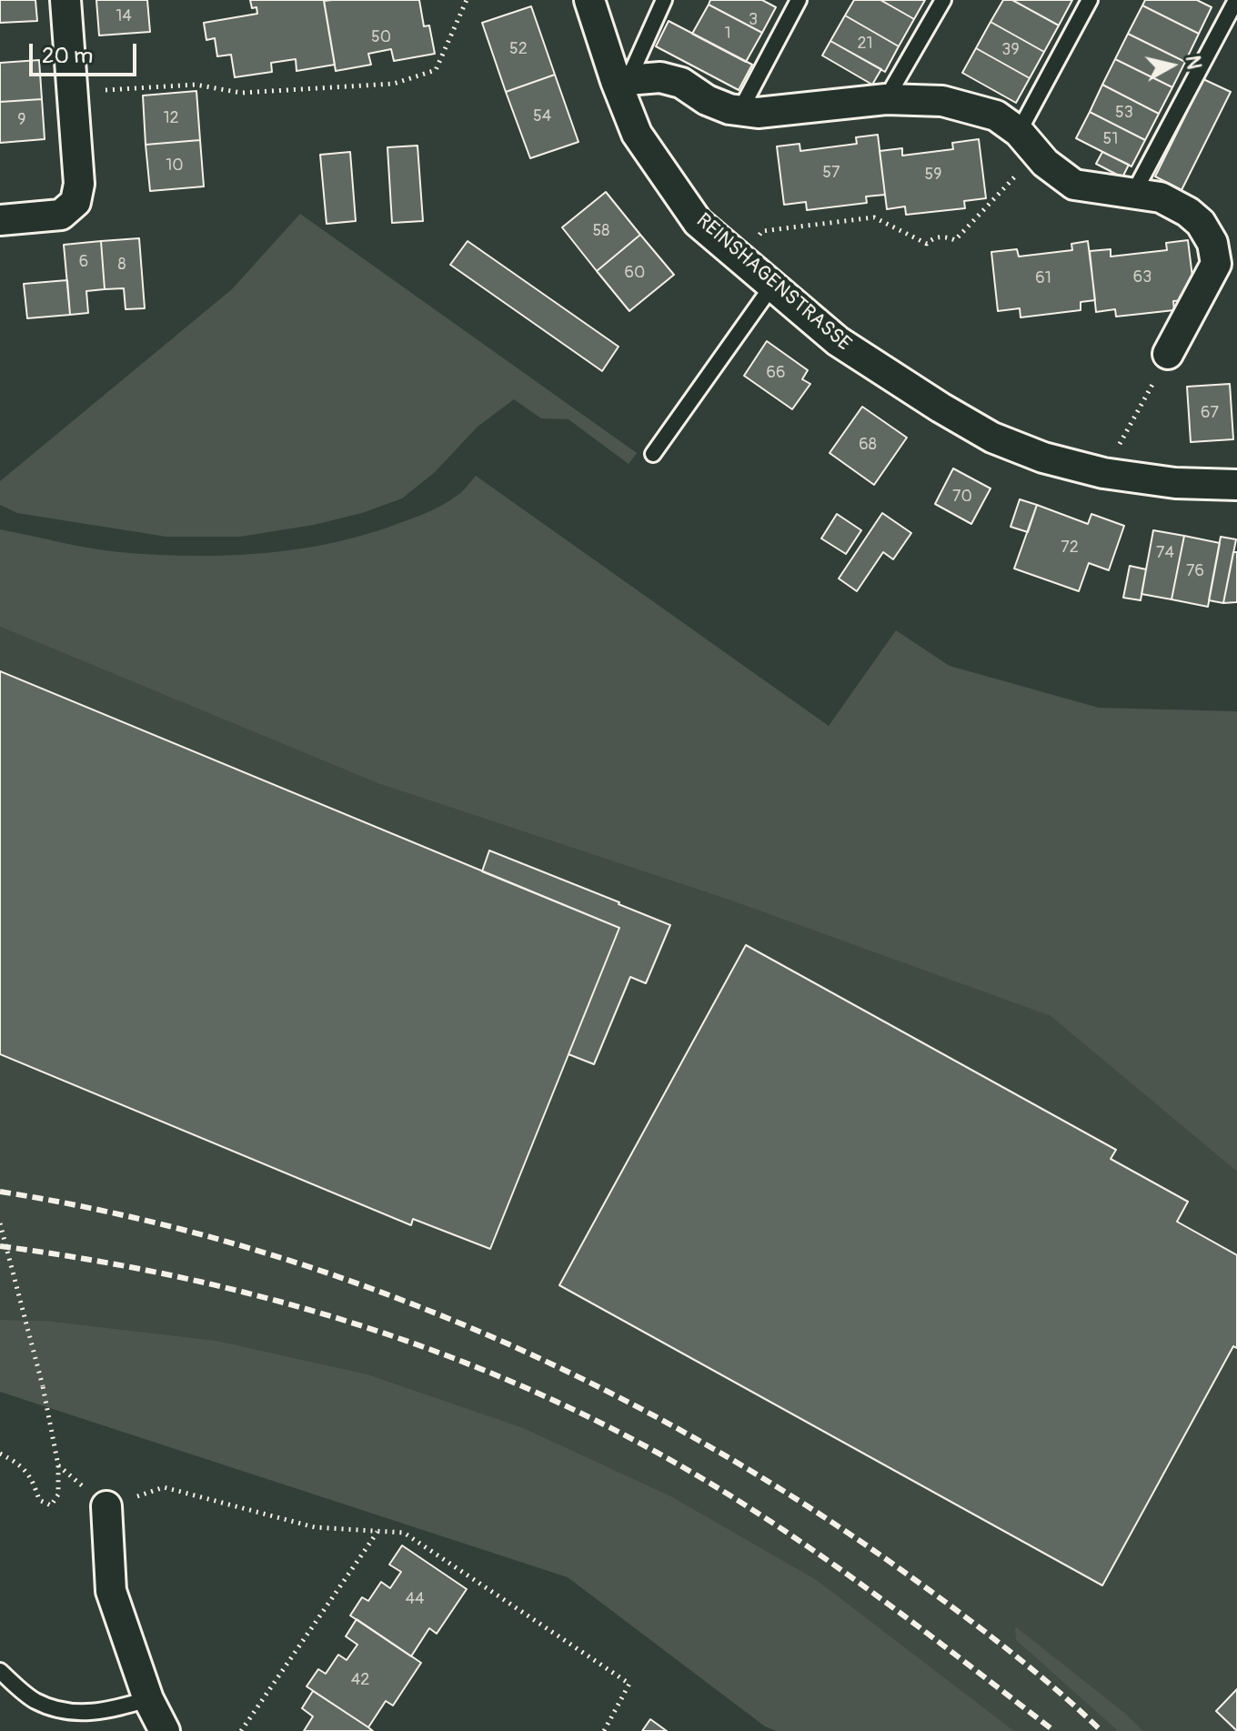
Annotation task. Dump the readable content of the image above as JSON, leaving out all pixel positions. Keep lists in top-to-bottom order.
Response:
{
  "streets": {
    "street": ["REINSHAGENSTRASSE"]
  },
  "house_numbers": [
    "14",
    "3",
    "1",
    "50",
    "21",
    "52",
    "39",
    "53",
    "54",
    "12",
    "9",
    "51",
    "10",
    "57",
    "59",
    "58",
    "6",
    "8",
    "60",
    "63",
    "61",
    "66",
    "67",
    "68",
    "70",
    "72",
    "74",
    "76",
    "44",
    "42"
  ],
  "scale_bar": "20 m",
  "north": "right"
}
